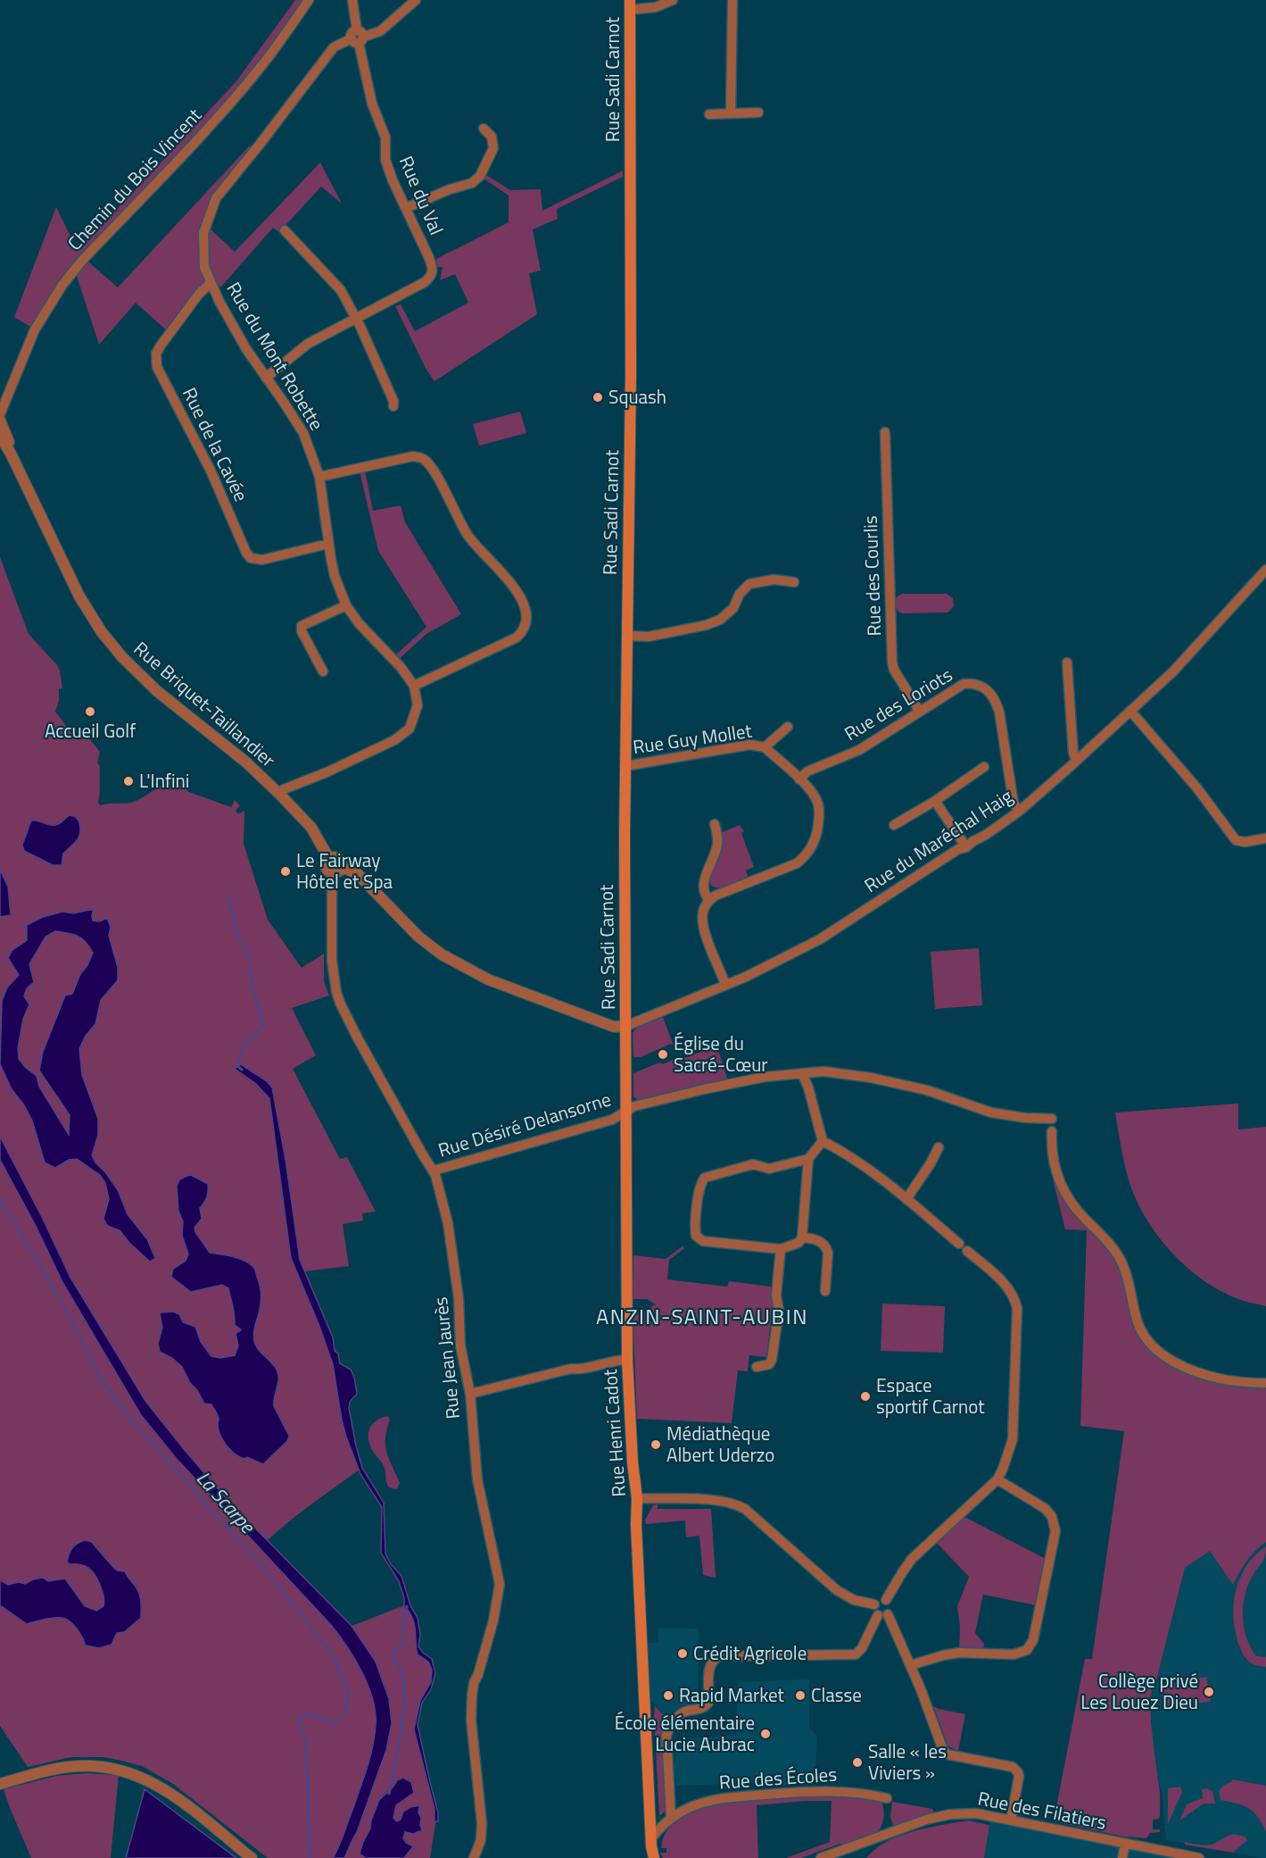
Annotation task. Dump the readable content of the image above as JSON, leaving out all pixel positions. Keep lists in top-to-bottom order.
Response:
{
  "streets": {
    "main road": ["Rue Sadi Carnot", "Rue Henri Cadot"],
    "street": [
      "Chemin du Bois Vincent",
      "Rue du Val",
      "Rue du Mont Robette",
      "Rue de la Cavée",
      "Rue des Courlis",
      "Rue Briquet-Taillandier",
      "Rue des Loriots",
      "Rue Guy Mollet",
      "Rue du Maréchal Haig",
      "Rue Désiré Delansorne",
      "Rue Jean Jaurès",
      "Rue des Écoles",
      "Rue des Filatiers"
    ]
  },
  "crossings": [
    ["Rue Sadi Carnot", "Rue Guy Mollet"],
    ["Rue Sadi Carnot", "Rue du Maréchal Haig"],
    ["Rue Sadi Carnot", "Rue Henri Cadot"],
    ["Rue du Val", "Rue du Mont Robette"],
    ["Rue du Mont Robette", "Rue de la Cavée"],
    ["Rue des Courlis", "Rue des Loriots"],
    ["Rue Briquet-Taillandier", "Rue Jean Jaurès"],
    ["Rue des Loriots", "Rue du Maréchal Haig"],
    ["Rue du Maréchal Haig", "Rue Henri Cadot"],
    ["Rue Désiré Delansorne", "Rue Jean Jaurès"],
    ["Rue Désiré Delansorne", "Rue Henri Cadot"],
    ["Rue Henri Cadot", "Rue des Écoles"]
  ],
  "districts": ["ANZIN-SAINT-AUBIN"],
  "water": ["La Scarpe"],
  "places": [
    "Squash",
    "Accueil Golf",
    "L'Infini",
    "Le Fairway Hôtel et Spa",
    "Église du Sacré-Cœur",
    "Espace sportif Carnot",
    "Médiathèque Albert Uderzo",
    "Crédit Agricole",
    "Collège privé Les Louez Dieu",
    "Rapid Market",
    "Classe",
    "École élémentaire Lucie Aubrac",
    "Salle « les Viviers »"
  ]
}
